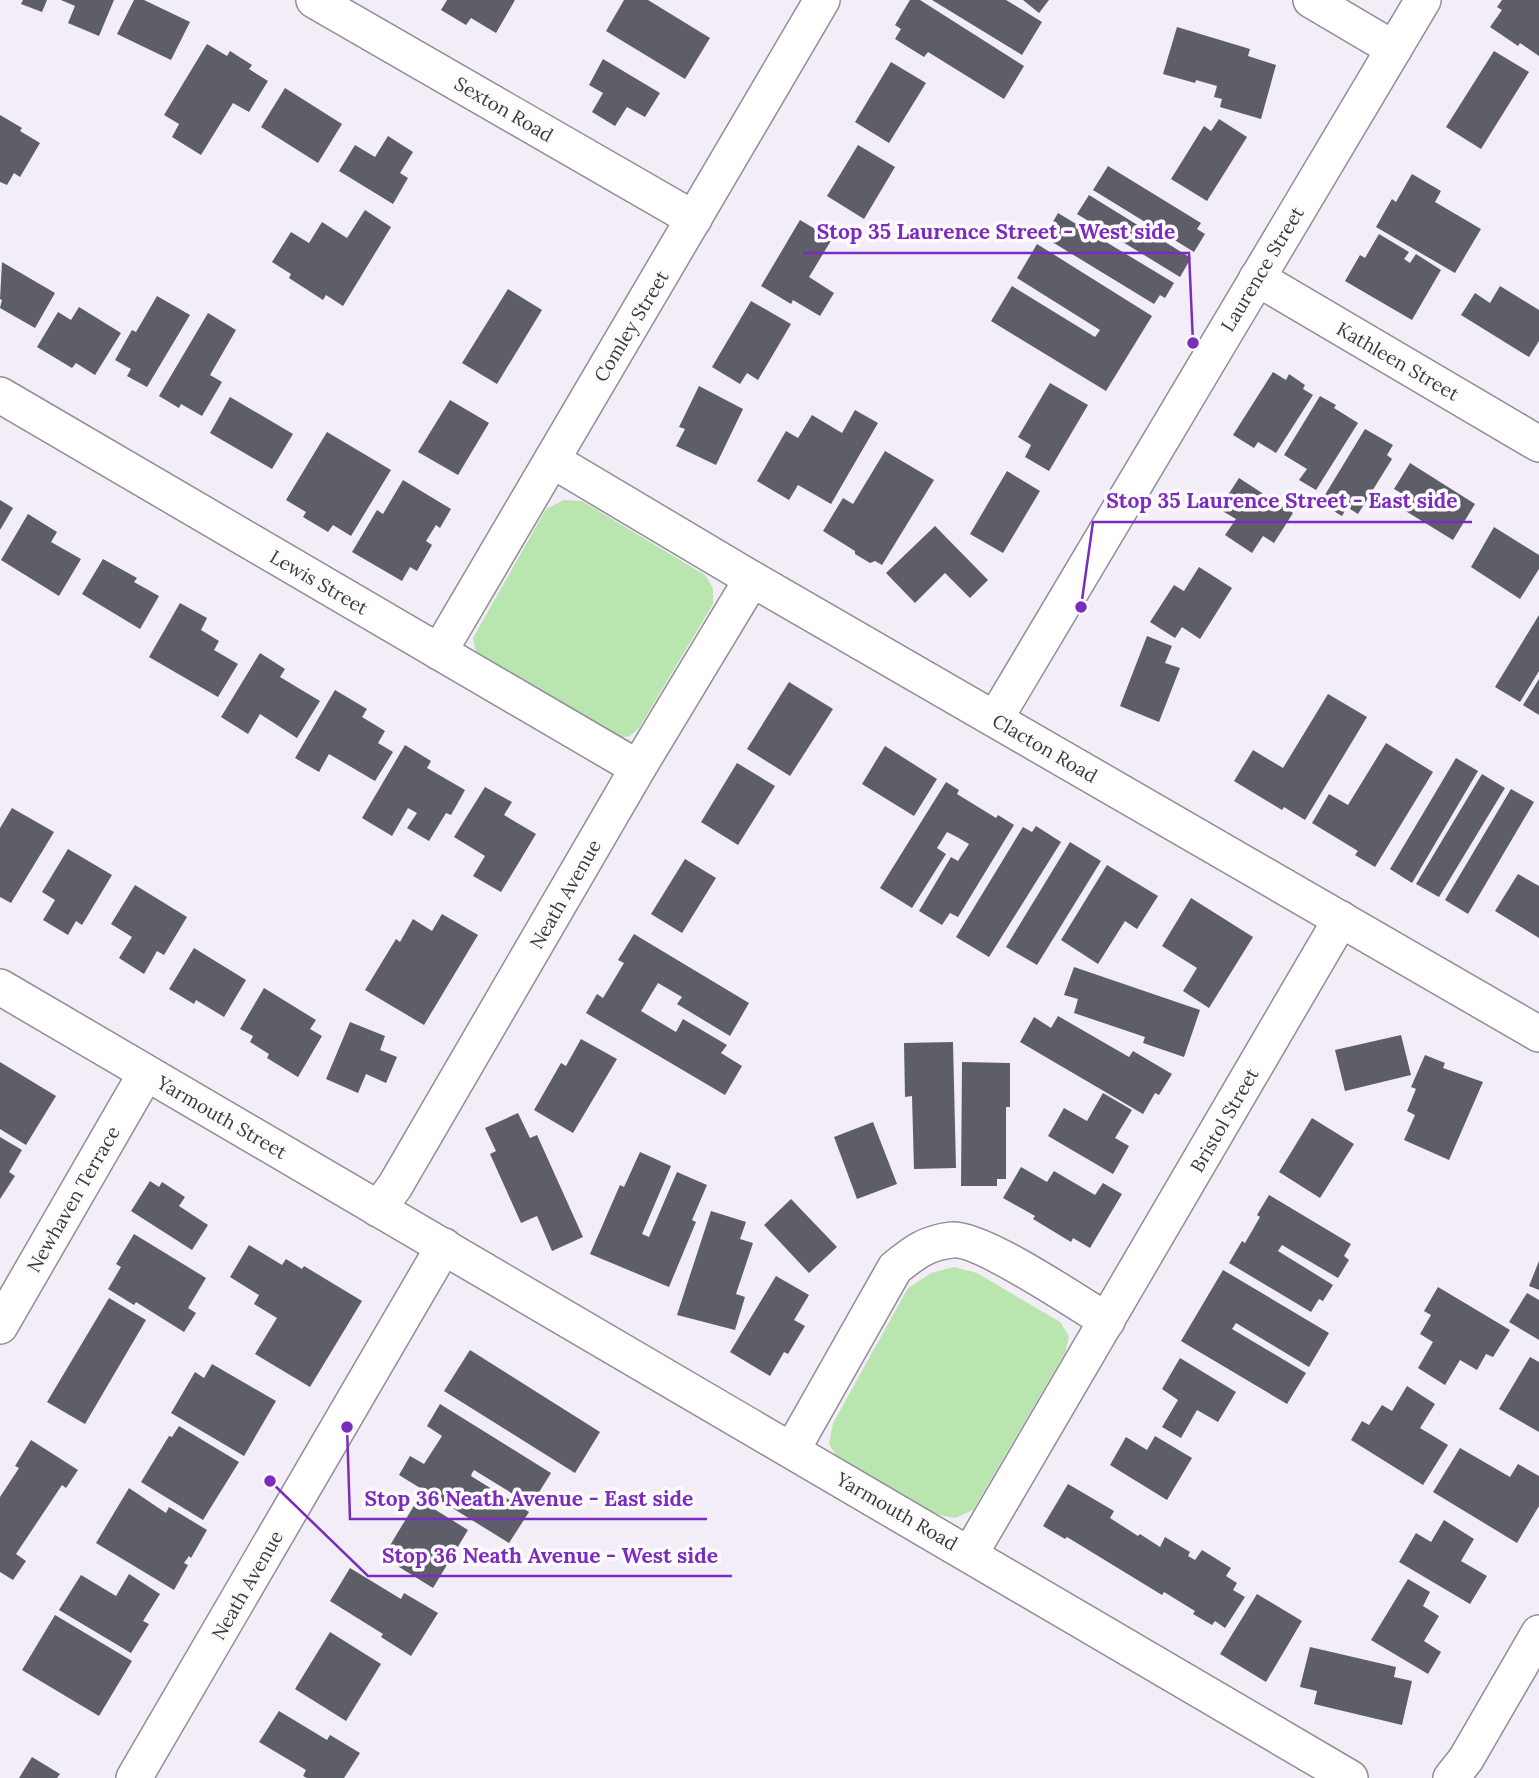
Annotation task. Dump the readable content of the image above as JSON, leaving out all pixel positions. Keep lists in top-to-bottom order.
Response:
{
  "streets": {
    "street": [
      "Sexton Road",
      "Laurence Street",
      "Comley Street",
      "Kathleen Street",
      "Lewis Street",
      "Clacton Road",
      "Neath Avenue",
      "Yarmouth Street",
      "Bristol Street",
      "Newhaven Terrace",
      "Yarmouth Road"
    ]
  },
  "crossings": [
    ["Sexton Road", "Comley Street"],
    ["Laurence Street", "Kathleen Street"],
    ["Laurence Street", "Clacton Road"],
    ["Comley Street", "Lewis Street"],
    ["Comley Street", "Clacton Road"],
    ["Lewis Street", "Neath Avenue"],
    ["Clacton Road", "Neath Avenue"],
    ["Clacton Road", "Bristol Street"],
    ["Neath Avenue", "Yarmouth Street"],
    ["Neath Avenue", "Yarmouth Road"],
    ["Yarmouth Street", "Newhaven Terrace"],
    ["Yarmouth Street", "Yarmouth Road"],
    ["Bristol Street", "Yarmouth Road"]
  ],
  "places": [
    "Stop 35 Laurence Street - West side",
    "Stop 35 Laurence Street - East side",
    "Stop 36 Neath Avenue - East side",
    "Stop 36 Neath Avenue - West side"
  ]
}
